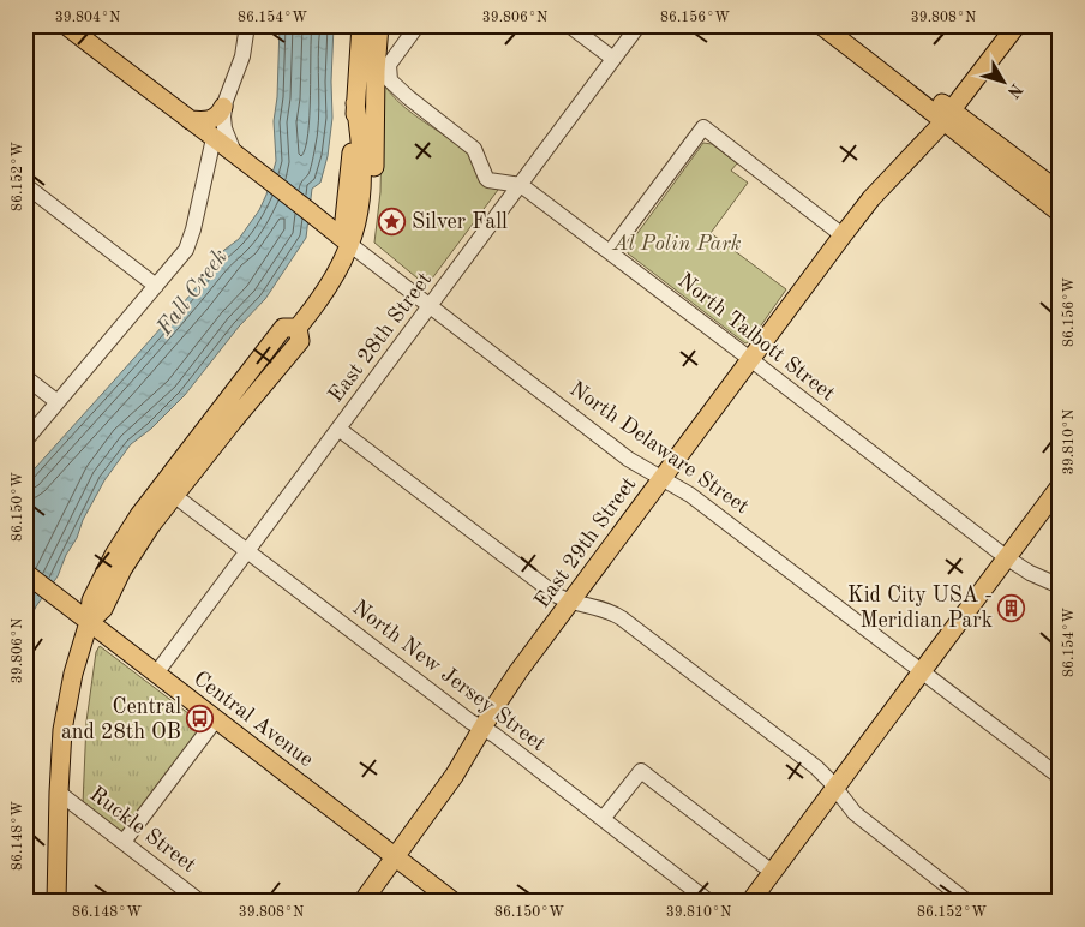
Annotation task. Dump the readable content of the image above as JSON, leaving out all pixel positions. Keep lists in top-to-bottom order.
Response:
{
  "streets": {
    "main road": ["North Delaware Street", "East 29th Street", "Central Avenue"],
    "street": [
      "East 28th Street",
      "North Talbott Street",
      "North New Jersey Street",
      "Ruckle Street"
    ]
  },
  "crossings": [
    ["East 28th Street", "North Talbott Street"],
    ["East 28th Street", "North Delaware Street"],
    ["East 28th Street", "North New Jersey Street"],
    ["East 28th Street", "Central Avenue"],
    ["North Talbott Street", "East 29th Street"],
    ["North Delaware Street", "East 29th Street"],
    ["East 29th Street", "North New Jersey Street"],
    ["East 29th Street", "Central Avenue"]
  ],
  "water": ["Fall Creek"],
  "parks": ["Al Polin Park"],
  "places": {
    "place": ["Silver Fall"],
    "building": ["Kid City USA - Meridian Park"],
    "bus stop": ["Central and 28th OB"]
  },
  "north": "bottom right",
  "coordinates": [
    "39.804°N",
    "86.154°W",
    "39.806°N",
    "86.156°W",
    "39.808°N",
    "86.152°W",
    "39.810°N",
    "86.150°W",
    "86.148°W"
  ]
}
